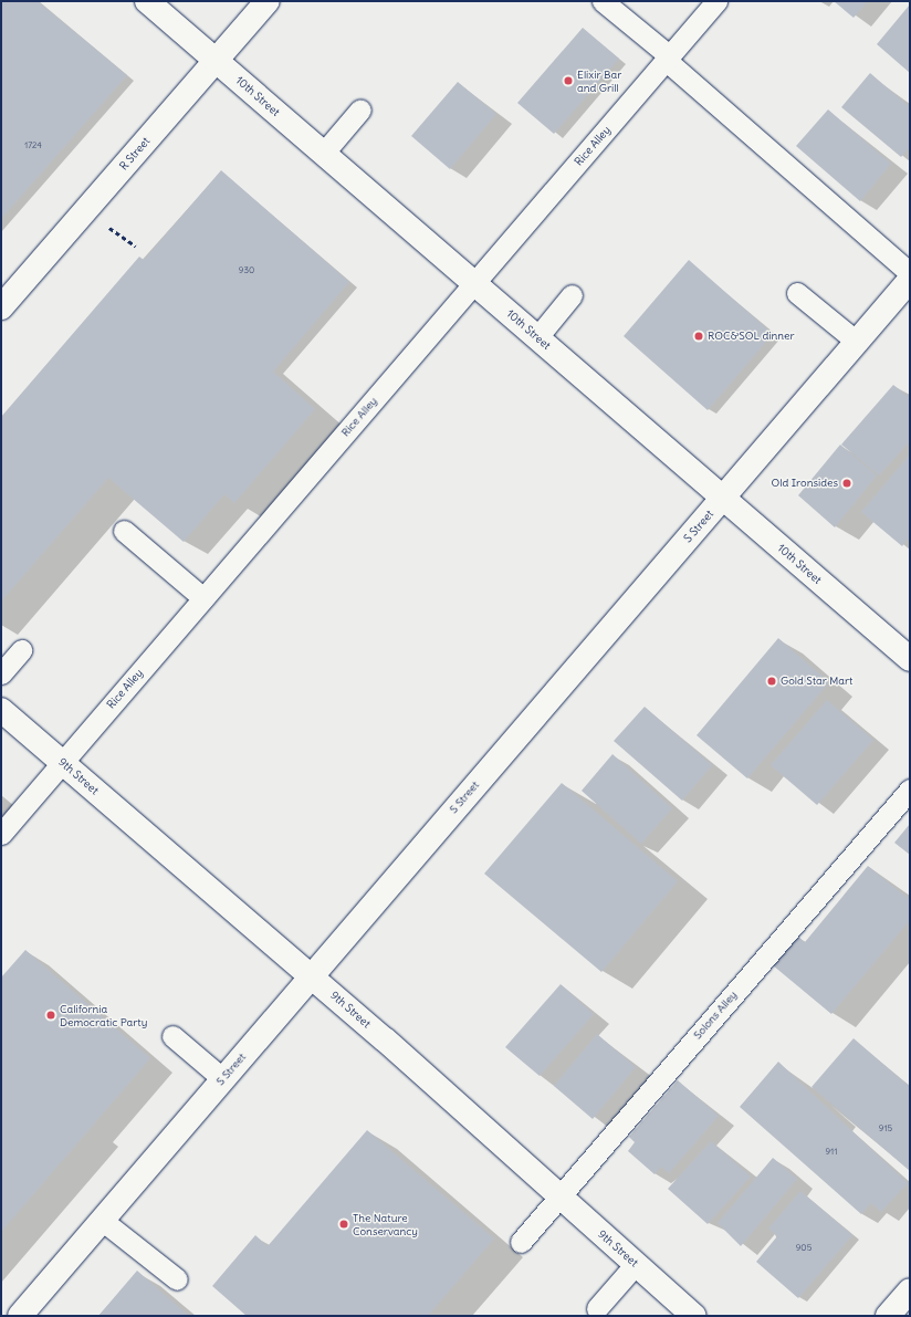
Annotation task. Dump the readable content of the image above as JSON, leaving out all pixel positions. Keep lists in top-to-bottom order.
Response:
{
  "streets": {
    "street": [
      "10th Street",
      "R Street",
      "S Street",
      "9th Street"
    ],
    "lane": ["Rice Alley", "Solons Alley"]
  },
  "crossings": [
    ["10th Street", "Rice Alley"],
    ["10th Street", "R Street"],
    ["10th Street", "S Street"],
    ["Rice Alley", "9th Street"],
    ["S Street", "9th Street"],
    ["9th Street", "Solons Alley"]
  ],
  "places": [
    "Elixir Bar and Grill",
    "ROC&SOL dinner",
    "Old Ironsides",
    "Gold Star Mart",
    "California Democratic Party",
    "The Nature Conservancy"
  ],
  "house_numbers": [
    "1724",
    "930",
    "915",
    "911",
    "905"
  ]
}
